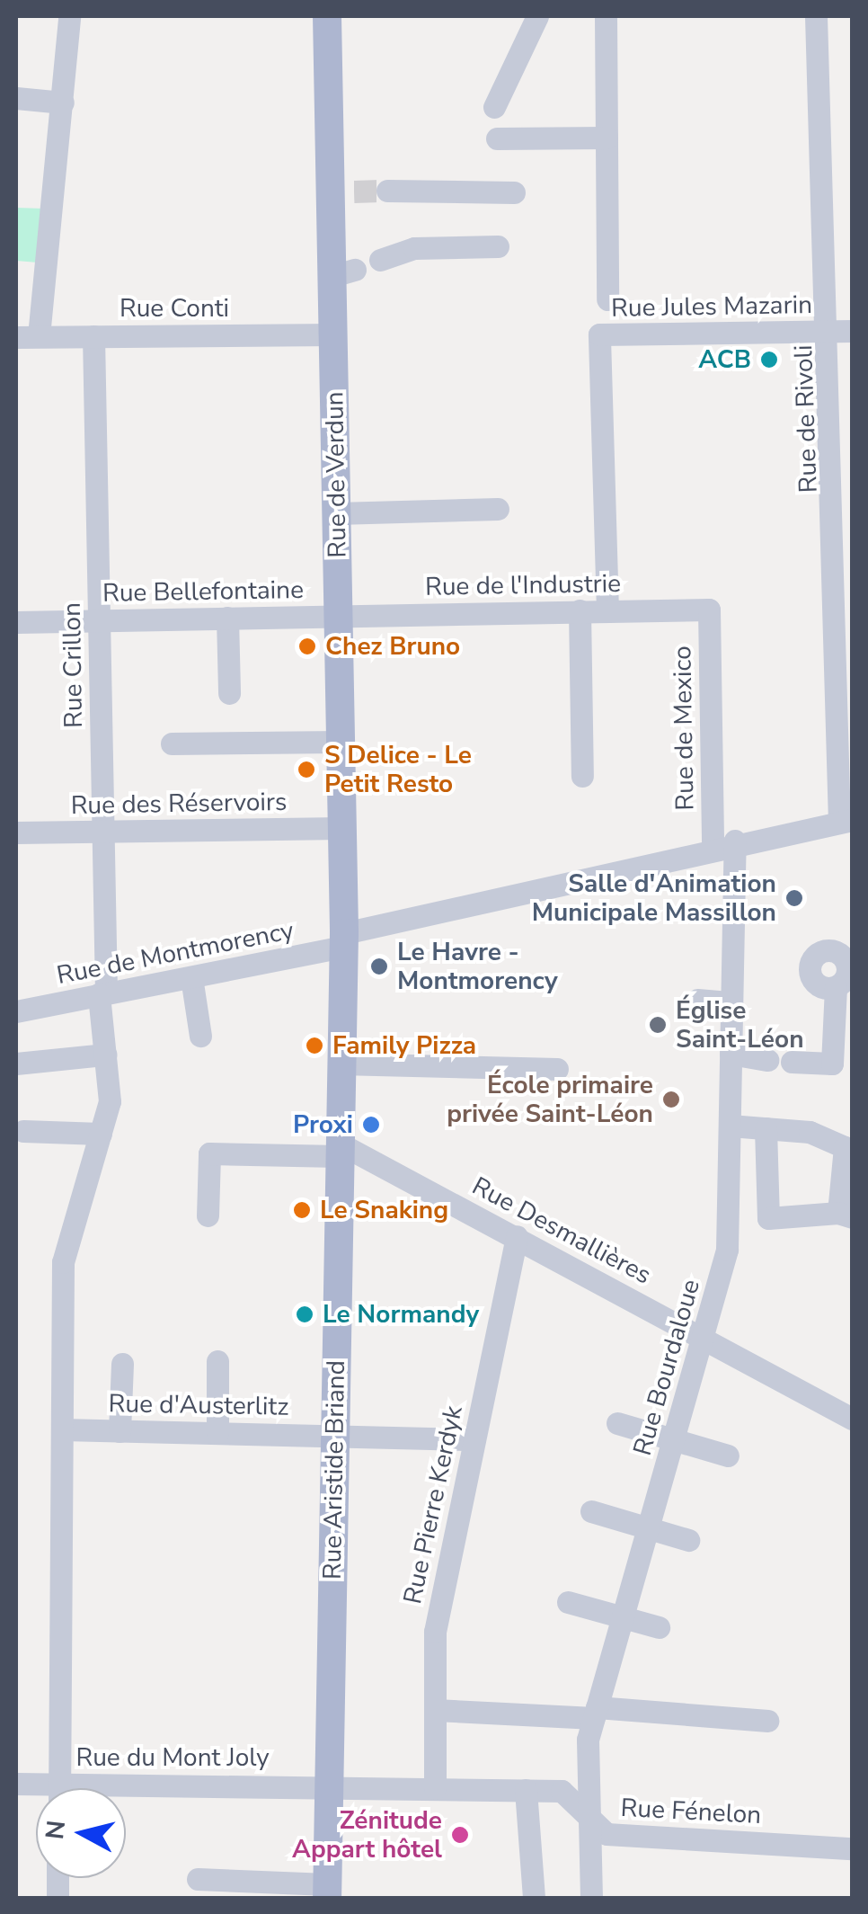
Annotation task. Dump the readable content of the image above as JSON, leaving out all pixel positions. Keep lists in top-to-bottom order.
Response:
{
  "streets": {
    "main road": ["Rue de Verdun", "Rue Aristide Briand"],
    "street": [
      "Rue Jules Mazarin",
      "Rue Conti",
      "Rue de Rivoli",
      "Rue de l'Industrie",
      "Rue Bellefontaine",
      "Rue Crillon",
      "Rue de Mexico",
      "Rue des Réservoirs",
      "Rue de Montmorency",
      "Rue Desmallières",
      "Rue Bourdaloue",
      "Rue d'Austerlitz",
      "Rue Pierre Kerdyk",
      "Rue du Mont Joly",
      "Rue Fénelon"
    ]
  },
  "crossings": [
    ["Rue Jules Mazarin", "Rue de Rivoli"],
    ["Rue Jules Mazarin", "Rue de l'Industrie"],
    ["Rue Conti", "Rue de Verdun"],
    ["Rue Conti", "Rue Crillon"],
    ["Rue de Rivoli", "Rue de Montmorency"],
    ["Rue de Verdun", "Rue de l'Industrie"],
    ["Rue de Verdun", "Rue Bellefontaine"],
    ["Rue de Verdun", "Rue des Réservoirs"],
    ["Rue de Verdun", "Rue de Montmorency"],
    ["Rue de Verdun", "Rue Aristide Briand"],
    ["Rue de l'Industrie", "Rue Bellefontaine"],
    ["Rue de l'Industrie", "Rue de Mexico"],
    ["Rue Bellefontaine", "Rue Crillon"],
    ["Rue Crillon", "Rue des Réservoirs"],
    ["Rue Crillon", "Rue de Montmorency"],
    ["Rue Crillon", "Rue d'Austerlitz"],
    ["Rue de Mexico", "Rue de Montmorency"],
    ["Rue de Mexico", "Rue Bourdaloue"],
    ["Rue de Montmorency", "Rue Bourdaloue"],
    ["Rue de Montmorency", "Rue Aristide Briand"],
    ["Rue Desmallières", "Rue Bourdaloue"],
    ["Rue Desmallières", "Rue Aristide Briand"],
    ["Rue Desmallières", "Rue Pierre Kerdyk"],
    ["Rue Bourdaloue", "Rue Fénelon"],
    ["Rue d'Austerlitz", "Rue Aristide Briand"],
    ["Rue d'Austerlitz", "Rue Pierre Kerdyk"],
    ["Rue Aristide Briand", "Rue du Mont Joly"],
    ["Rue Aristide Briand", "Rue Fénelon"],
    ["Rue Pierre Kerdyk", "Rue Fénelon"],
    ["Rue du Mont Joly", "Rue Fénelon"]
  ],
  "places": [
    "ACB",
    "Chez Bruno",
    "S Delice - Le Petit Resto",
    "Salle d'Animation Municipale Massillon",
    "Le Havre - Montmorency",
    "Église Saint-Léon",
    "Family Pizza",
    "École primaire privée Saint-Léon",
    "Proxi",
    "Le Snaking",
    "Le Normandy",
    "Zénitude Appart hôtel"
  ],
  "north": "left"
}
